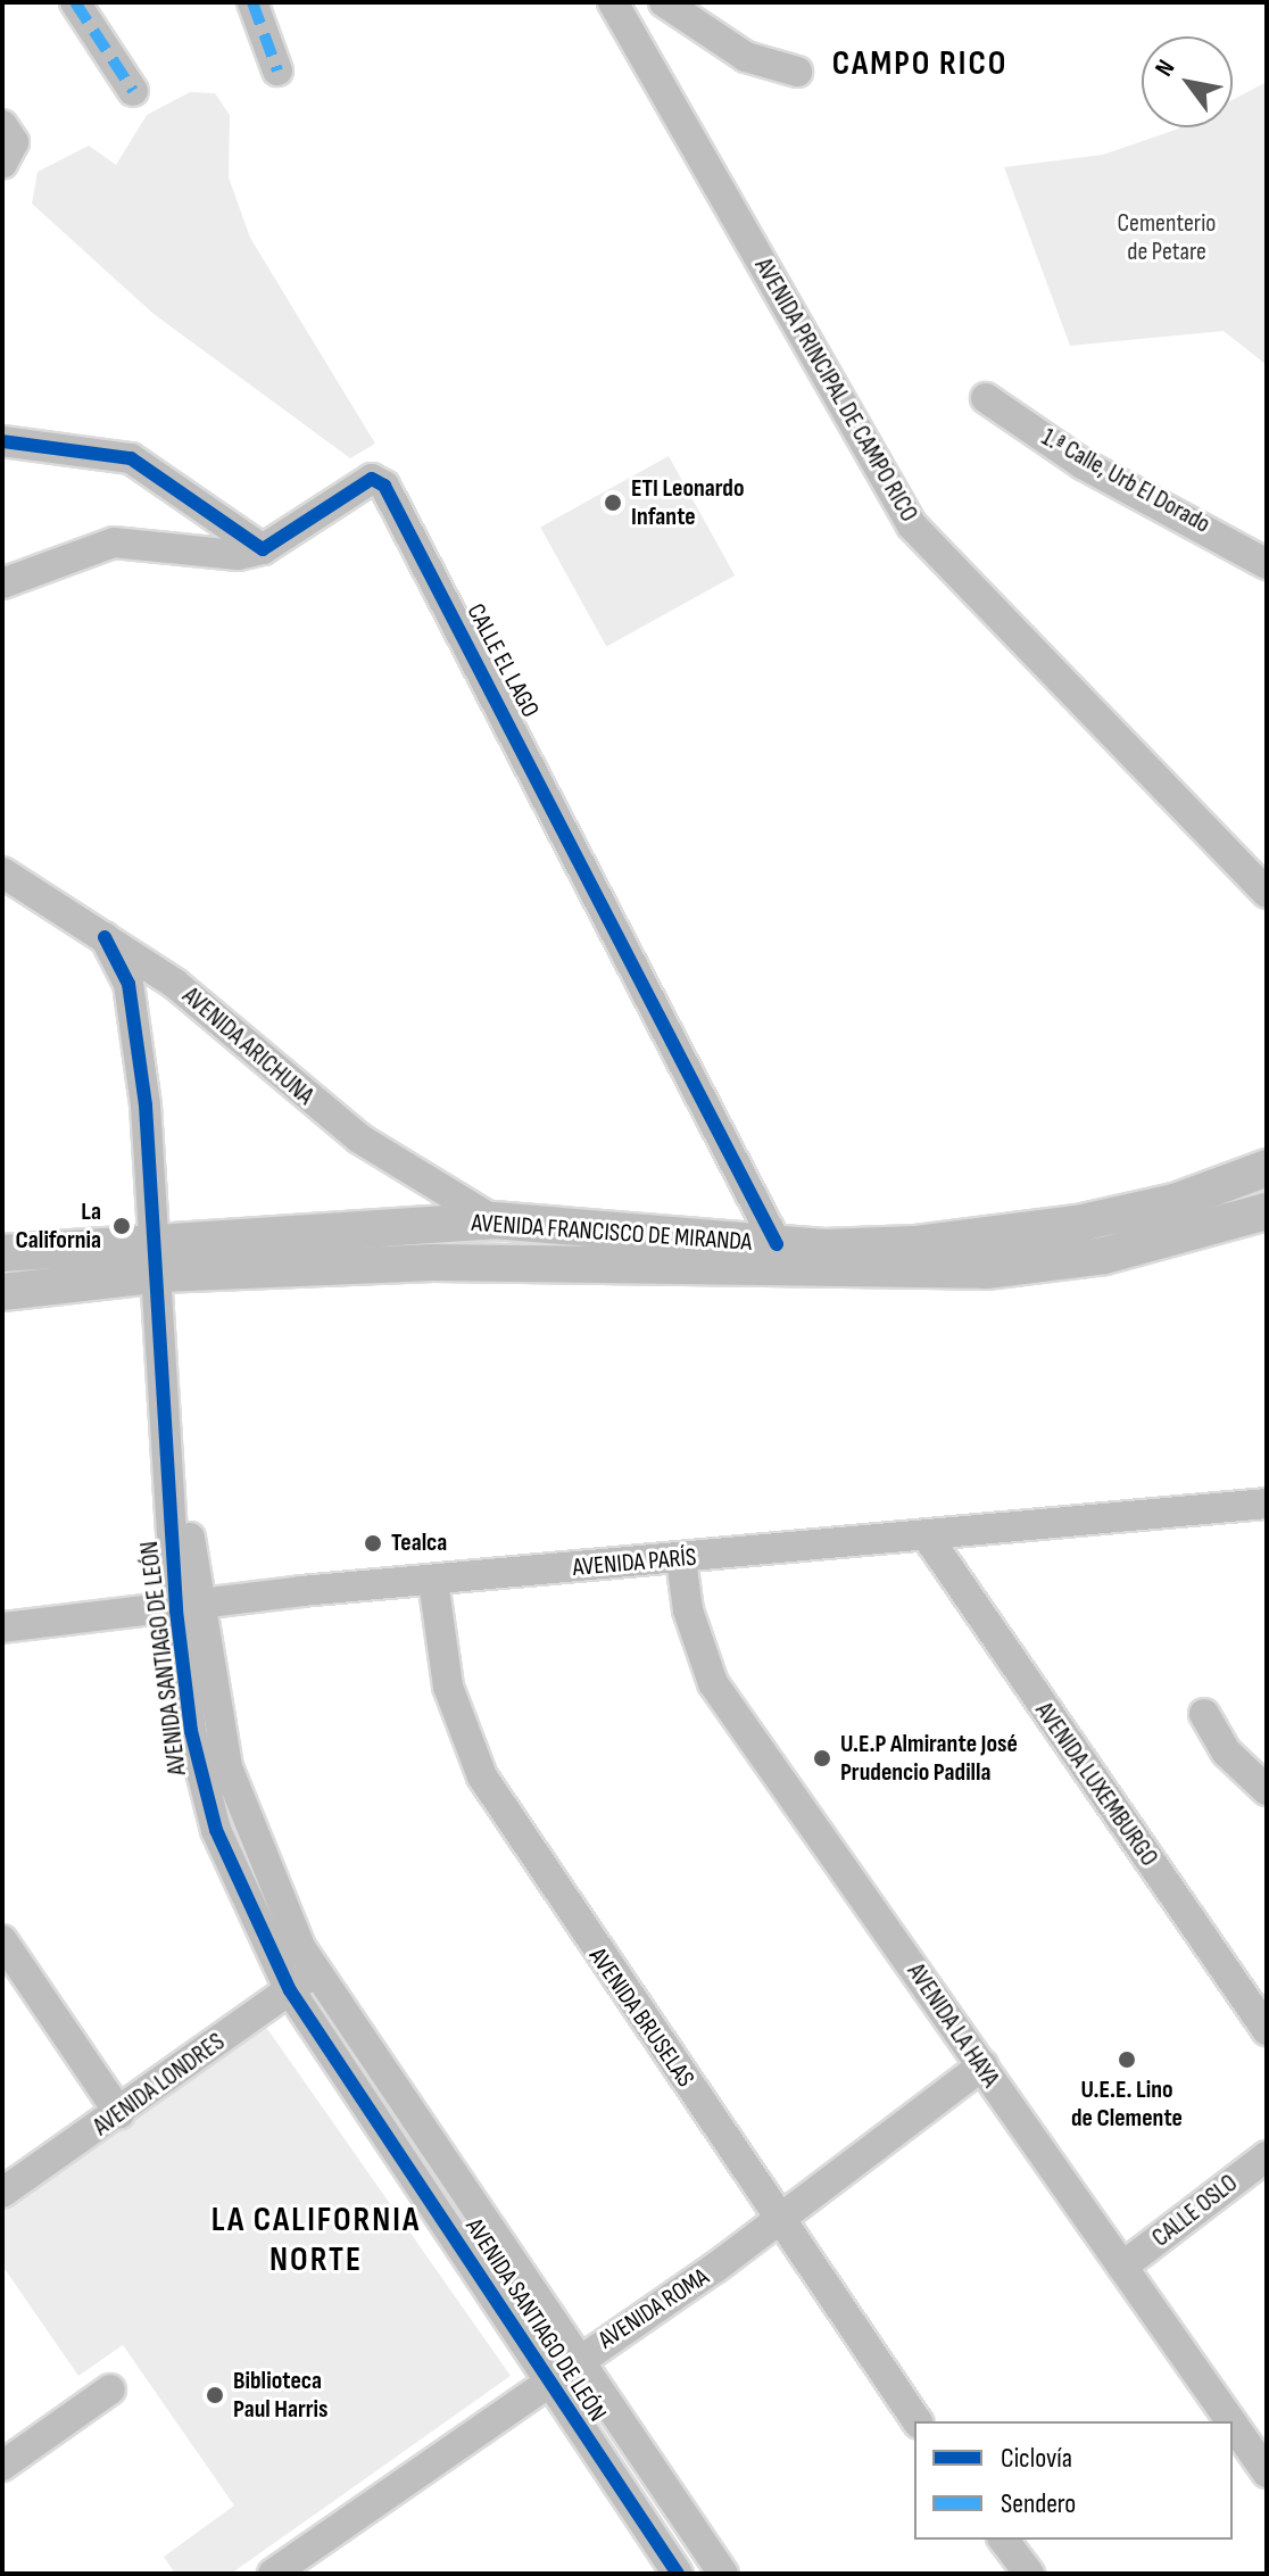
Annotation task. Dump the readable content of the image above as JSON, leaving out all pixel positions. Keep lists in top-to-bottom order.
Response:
{
  "streets": {
    "main road": ["AVENIDA FRANCISCO DE MIRANDA"],
    "street": [
      "AVENIDA PRINCIPAL DE CAMPO RICO",
      "1.ª Calle, Urb El Dorado",
      "CALLE EL LAGO",
      "AVENIDA ARICHUNA",
      "AVENIDA PARÍS",
      "AVENIDA SANTIAGO DE LEÓN",
      "AVENIDA LUXEMBURGO",
      "AVENIDA BRUSELAS",
      "AVENIDA LA HAYA",
      "AVENIDA LONDRES",
      "CALLE OSLO",
      "AVENIDA ROMA"
    ]
  },
  "crossings": [
    ["CALLE EL LAGO", "AVENIDA FRANCISCO DE MIRANDA"],
    ["AVENIDA ARICHUNA", "AVENIDA FRANCISCO DE MIRANDA"],
    ["AVENIDA ARICHUNA", "AVENIDA SANTIAGO DE LEÓN"],
    ["AVENIDA FRANCISCO DE MIRANDA", "AVENIDA SANTIAGO DE LEÓN"],
    ["AVENIDA PARÍS", "AVENIDA SANTIAGO DE LEÓN"],
    ["AVENIDA PARÍS", "AVENIDA LUXEMBURGO"],
    ["AVENIDA PARÍS", "AVENIDA BRUSELAS"],
    ["AVENIDA PARÍS", "AVENIDA LA HAYA"],
    ["AVENIDA SANTIAGO DE LEÓN", "AVENIDA LONDRES"],
    ["AVENIDA SANTIAGO DE LEÓN", "AVENIDA ROMA"],
    ["AVENIDA BRUSELAS", "AVENIDA ROMA"],
    ["AVENIDA LA HAYA", "CALLE OSLO"],
    ["AVENIDA LA HAYA", "AVENIDA ROMA"]
  ],
  "districts": ["CAMPO RICO", "LA CALIFORNIA NORTE"],
  "parks": ["Cementerio de Petare"],
  "places": [
    "ETI Leonardo Infante",
    "La California",
    "Tealca",
    "U.E.P Almirante José Prudencio Padilla",
    "U.E.E. Lino de Clemente",
    "Biblioteca Paul Harris"
  ],
  "legend": ["Ciclovía", "Sendero"],
  "north": "top left"
}
